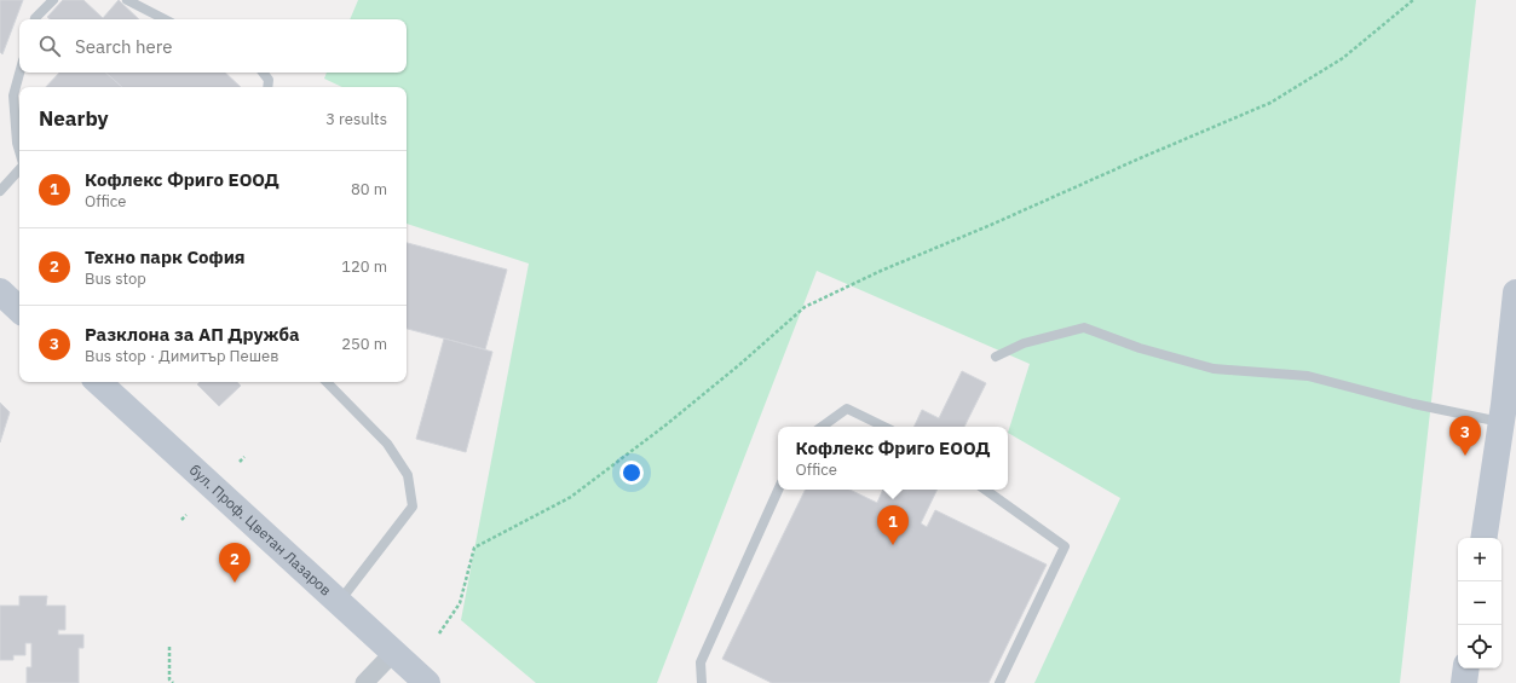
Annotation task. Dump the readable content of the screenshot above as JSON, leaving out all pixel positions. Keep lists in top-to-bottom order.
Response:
{
  "streets": {
    "main road": ["бул. Проф. Цветан Лазаров"]
  },
  "page": {
    "search": "Search here",
    "heading": ["Nearby", "3 results"],
    "list": [
      {
        "mark": "1",
        "name": "Кофлекс Фриго ЕООД",
        "note": "Office",
        "value": "80 m"
      },
      {
        "mark": "2",
        "name": "Техно парк София",
        "note": "Bus stop",
        "value": "120 m"
      },
      {
        "mark": "3",
        "name": "Разклона за АП Дружба",
        "note": "Bus stop · Димитър Пешев",
        "value": "250 m"
      }
    ],
    "pins": ["3", "1", "2"],
    "popup": ["Кофлекс Фриго ЕООД", "Office"],
    "map_buttons": ["+", "−"]
  }
}
